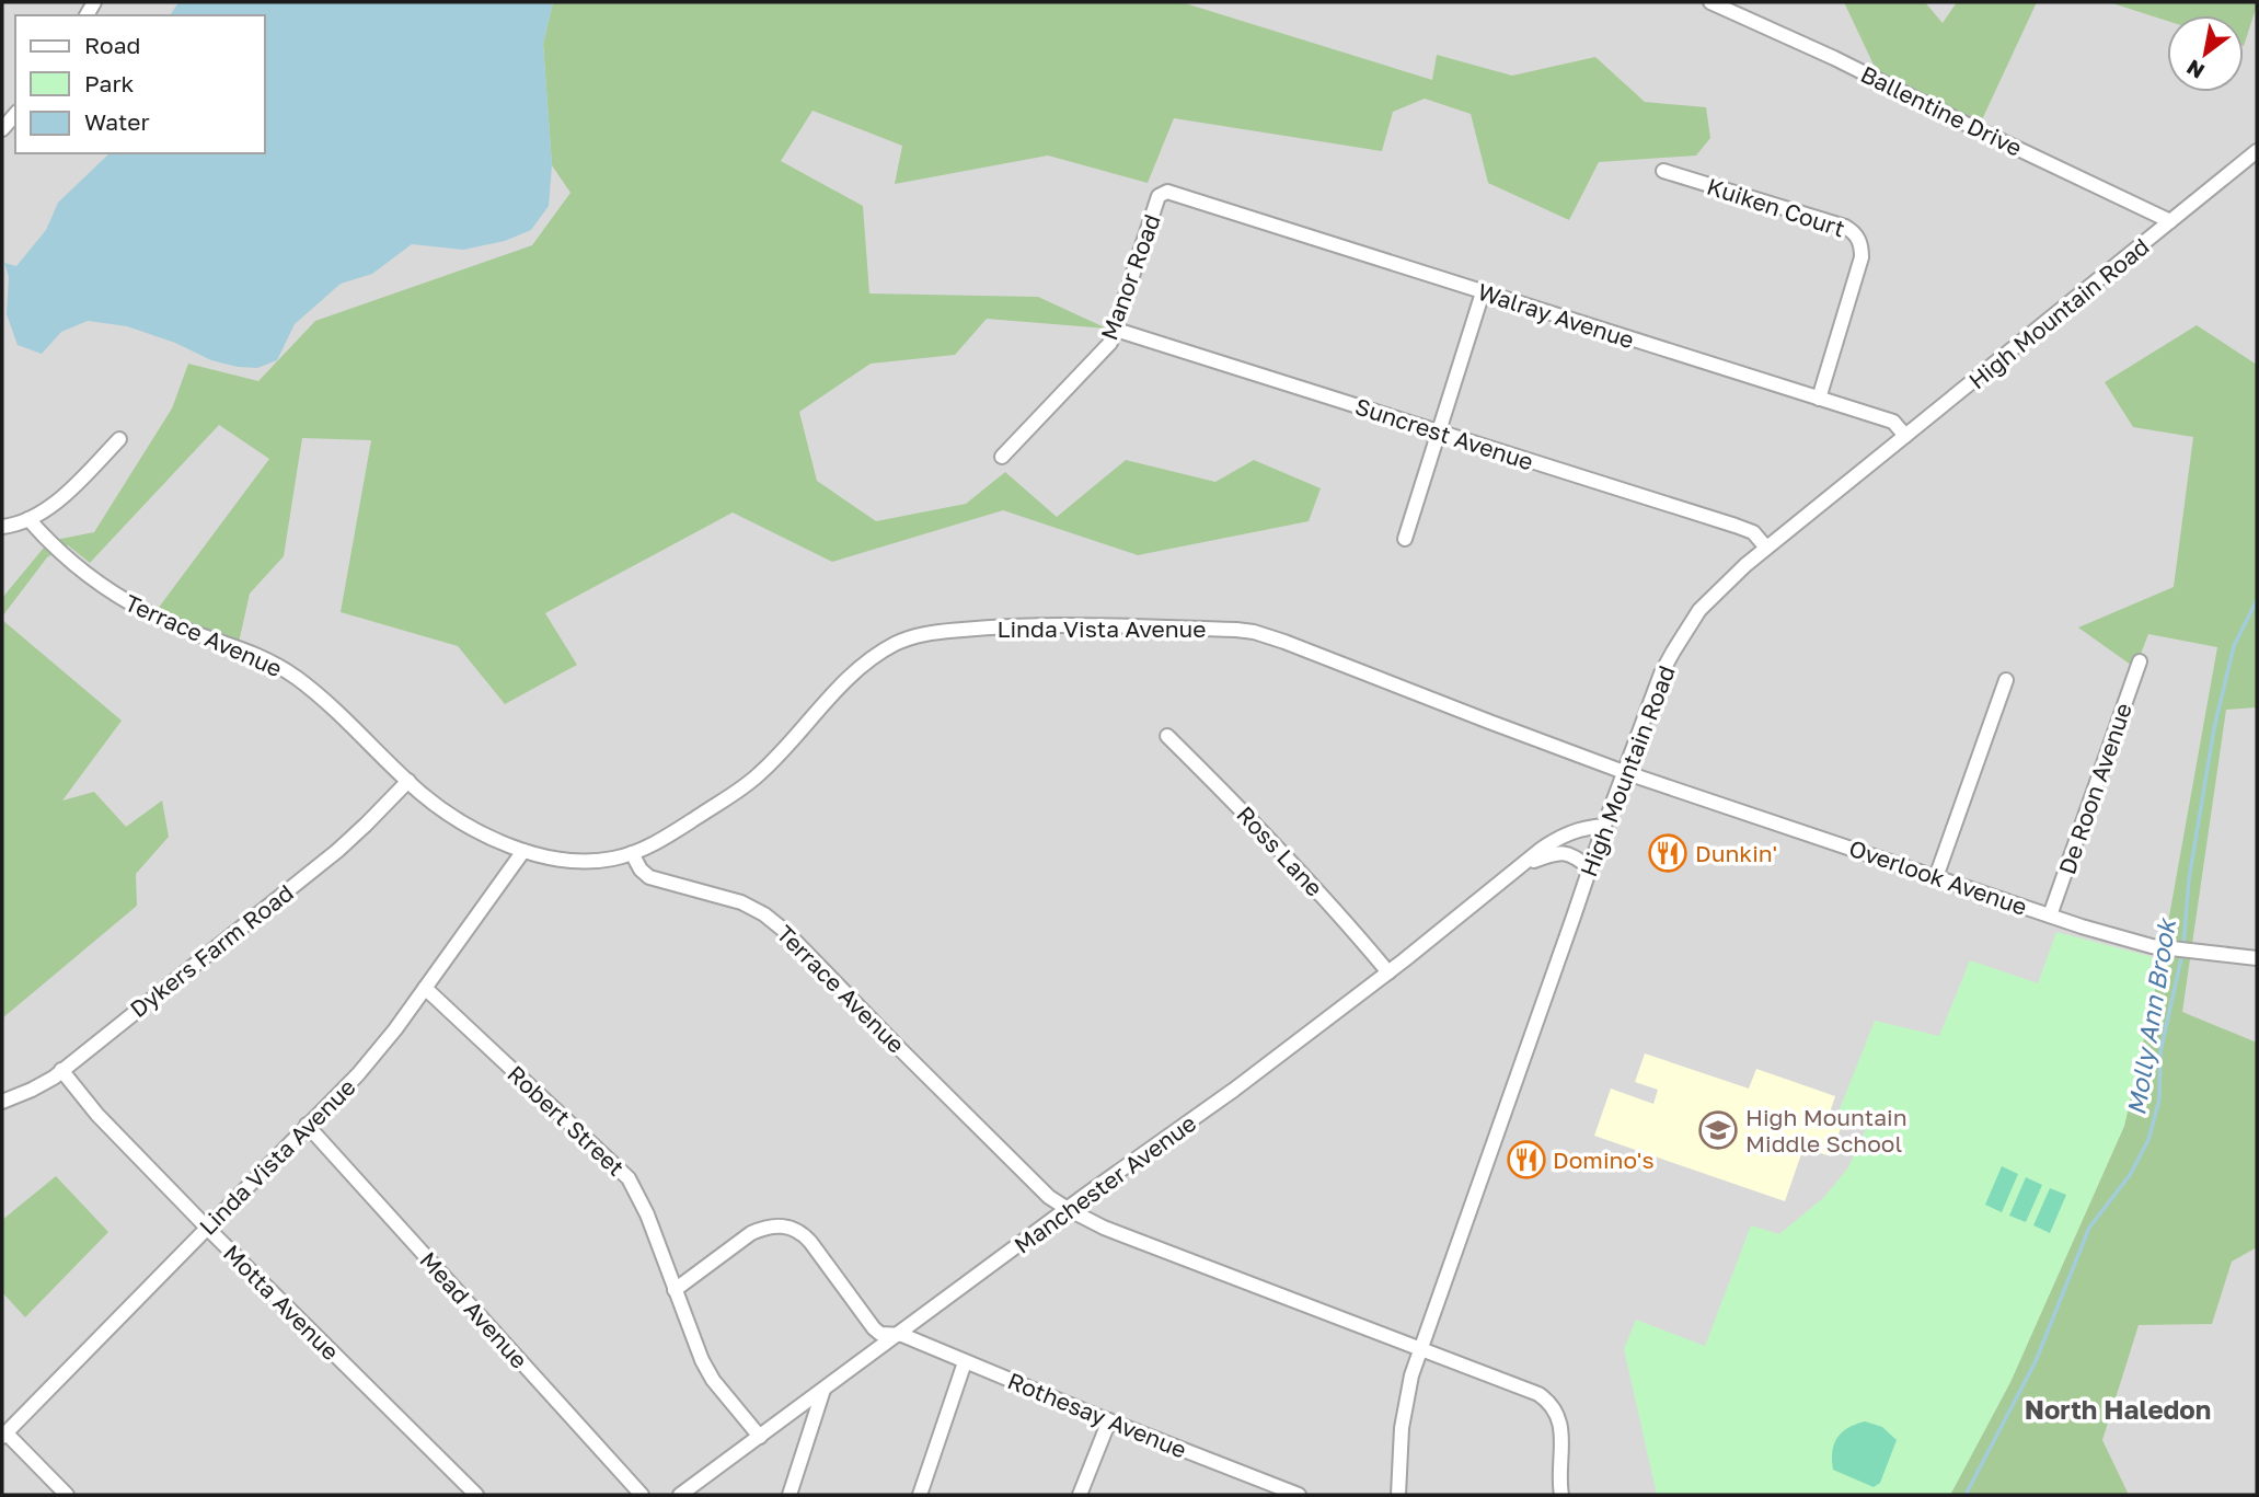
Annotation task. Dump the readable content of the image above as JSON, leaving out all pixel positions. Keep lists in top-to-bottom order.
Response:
{
  "streets": {
    "street": [
      "Ballentine Drive",
      "Kuiken Court",
      "Manor Road",
      "High Mountain Road",
      "Walray Avenue",
      "Suncrest Avenue",
      "Linda Vista Avenue",
      "Terrace Avenue",
      "De Roon Avenue",
      "Ross Lane",
      "Overlook Avenue",
      "Dykers Farm Road",
      "Robert Street",
      "Manchester Avenue",
      "Motta Avenue",
      "Mead Avenue",
      "Rothesay Avenue"
    ]
  },
  "crossings": [
    ["Ballentine Drive", "High Mountain Road"],
    ["Kuiken Court", "Walray Avenue"],
    ["Manor Road", "Walray Avenue"],
    ["Manor Road", "Suncrest Avenue"],
    ["High Mountain Road", "Walray Avenue"],
    ["High Mountain Road", "Suncrest Avenue"],
    ["High Mountain Road", "Linda Vista Avenue"],
    ["High Mountain Road", "Terrace Avenue"],
    ["High Mountain Road", "Overlook Avenue"],
    ["High Mountain Road", "Manchester Avenue"],
    ["Linda Vista Avenue", "Terrace Avenue"],
    ["Linda Vista Avenue", "Overlook Avenue"],
    ["Linda Vista Avenue", "Robert Street"],
    ["Linda Vista Avenue", "Motta Avenue"],
    ["Linda Vista Avenue", "Mead Avenue"],
    ["Terrace Avenue", "Dykers Farm Road"],
    ["Terrace Avenue", "Manchester Avenue"],
    ["De Roon Avenue", "Overlook Avenue"],
    ["Ross Lane", "Manchester Avenue"],
    ["Dykers Farm Road", "Motta Avenue"],
    ["Robert Street", "Manchester Avenue"],
    ["Robert Street", "Rothesay Avenue"],
    ["Manchester Avenue", "Rothesay Avenue"]
  ],
  "districts": ["North Haledon"],
  "water": ["Molly Ann Brook"],
  "places": {
    "restaurant": ["Dunkin'", "Domino's"],
    "school or university": ["High Mountain Middle School"]
  },
  "legend": ["Road", "Park", "Water"],
  "north": "bottom left"
}
